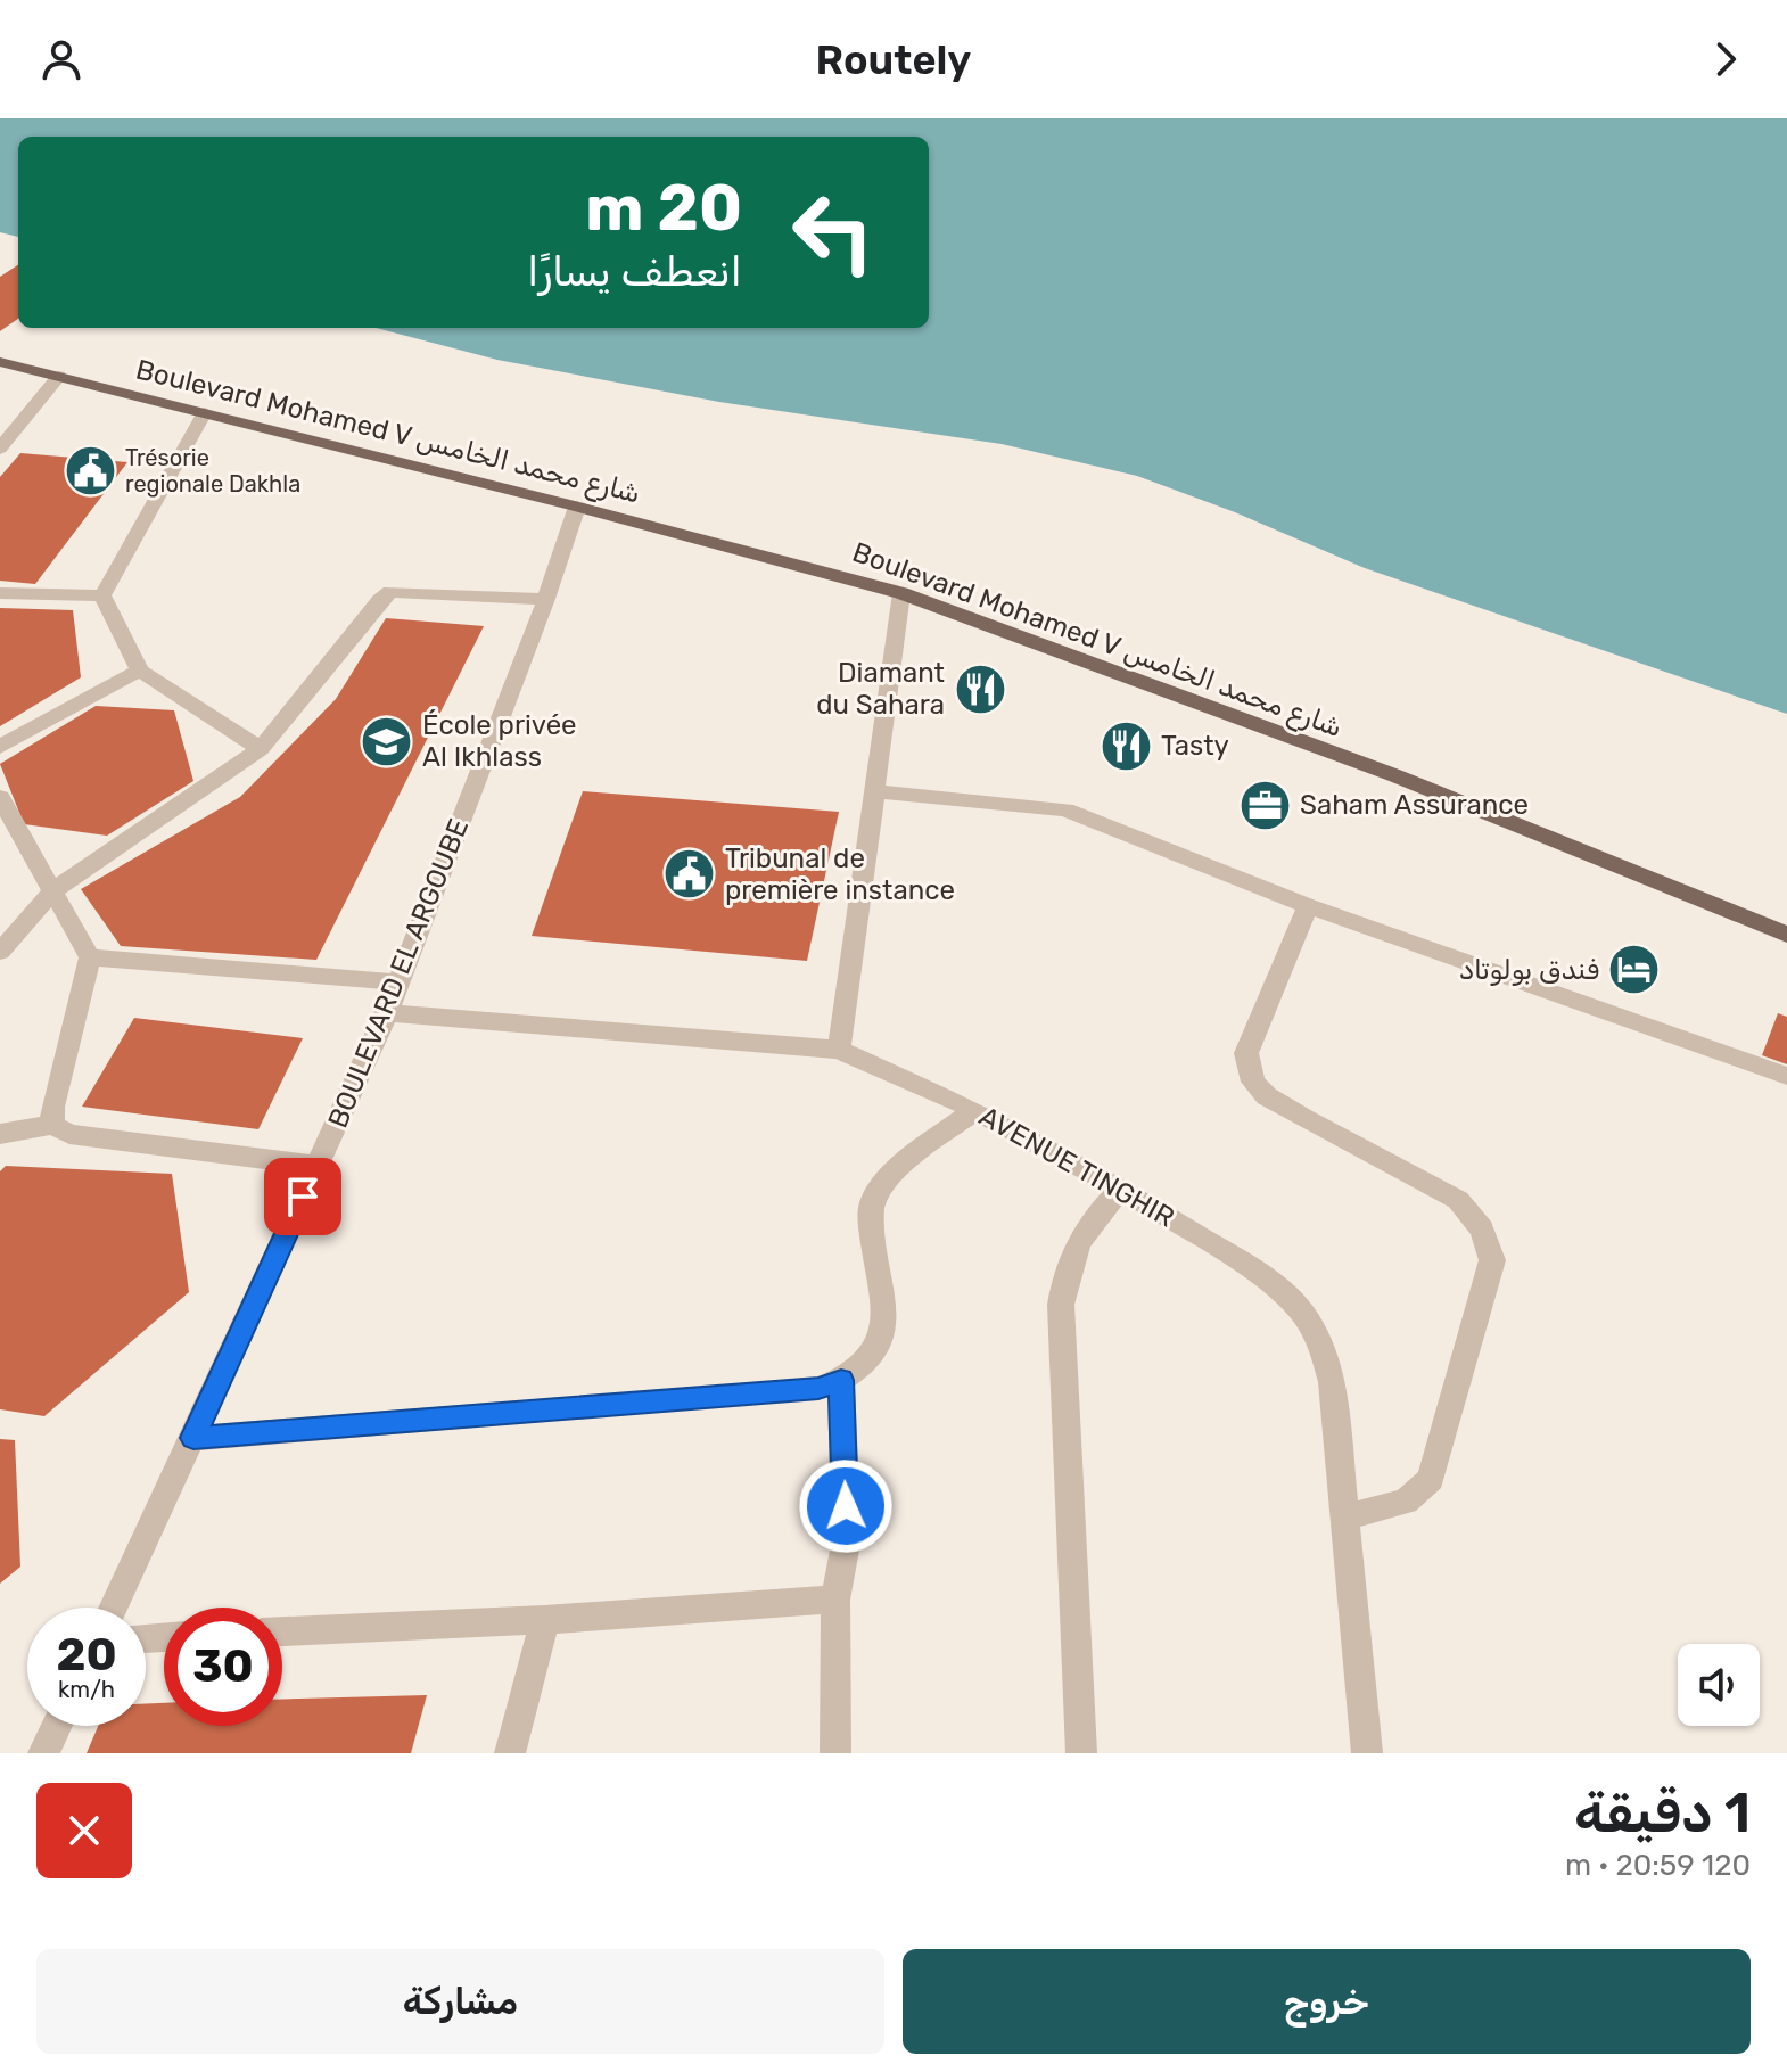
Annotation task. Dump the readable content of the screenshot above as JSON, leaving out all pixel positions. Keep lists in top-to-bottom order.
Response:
{
  "streets": {
    "main road": ["Boulevard Mohamed V شارع محمد الخامس"],
    "street": ["BOULEVARD EL ARGOUBE", "AVENUE TINGHIR"]
  },
  "crossings": [
    ["Boulevard Mohamed V شارع محمد الخامس", "BOULEVARD EL ARGOUBE"],
    ["BOULEVARD EL ARGOUBE", "AVENUE TINGHIR"]
  ],
  "places": {
    "public building": ["Trésorie regionale Dakhla", "Tribunal de première instance"],
    "restaurant": ["Diamant du Sahara", "Tasty"],
    "school or university": ["École privée Al Ikhlass"],
    "office": ["Saham Assurance"],
    "hotel": ["فندق بولوتاد"]
  },
  "page": {
    "header": "Routely",
    "turn": ["20 m", "انعطف يسارًا"],
    "speed": "20 km/h",
    "limit": "30",
    "heading": ["1 دقيقة", "120 m · 20:59"],
    "buttons": ["خروج", "مشاركة"]
  }
}
